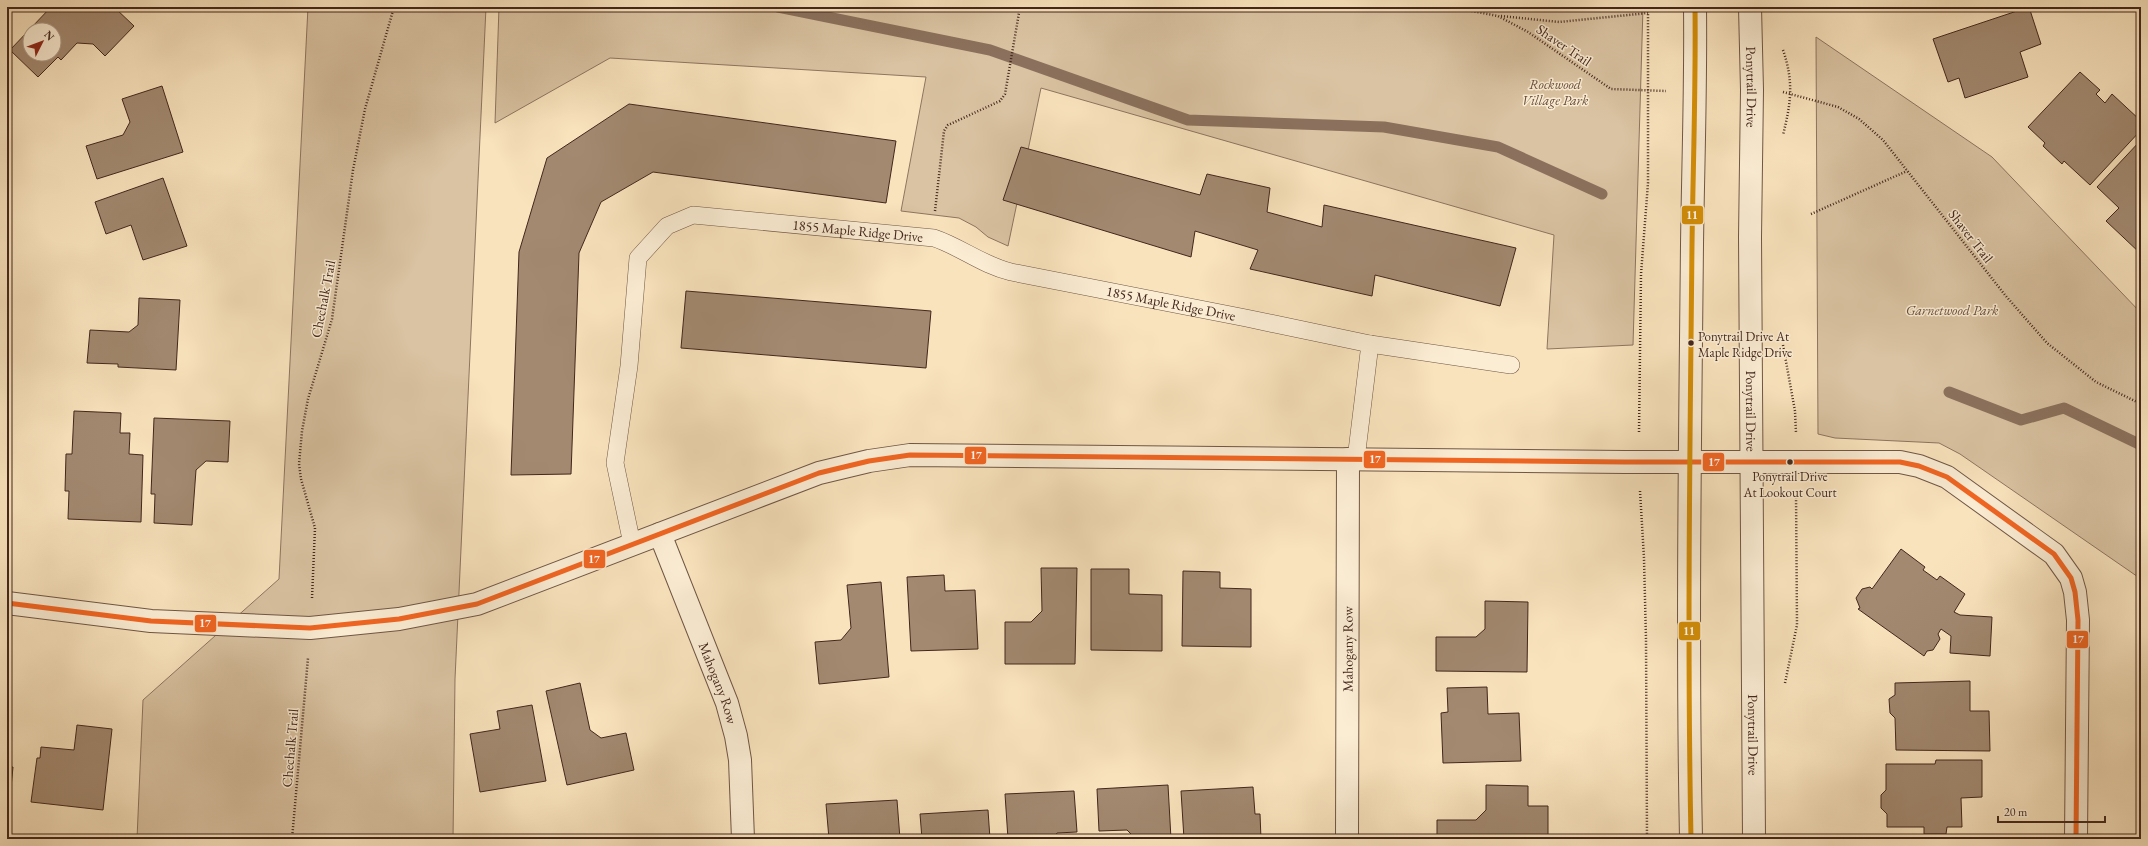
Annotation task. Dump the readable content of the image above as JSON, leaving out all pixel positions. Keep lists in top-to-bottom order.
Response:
{
  "streets": {
    "street": ["Ponytrail Drive", "Mahogany Row"],
    "lane": ["1855 Maple Ridge Drive"],
    "path": ["Shaver Trail", "Chechalk Trail"]
  },
  "parks": ["Rockwood Village Park", "Garnetwood Park"],
  "places": ["Ponytrail Drive At Maple Ridge Drive", "Ponytrail Drive At Lookout Court"],
  "lines": ["transit line 11", "transit line 17"],
  "scale_bar": "20 m",
  "north": "top right"
}
